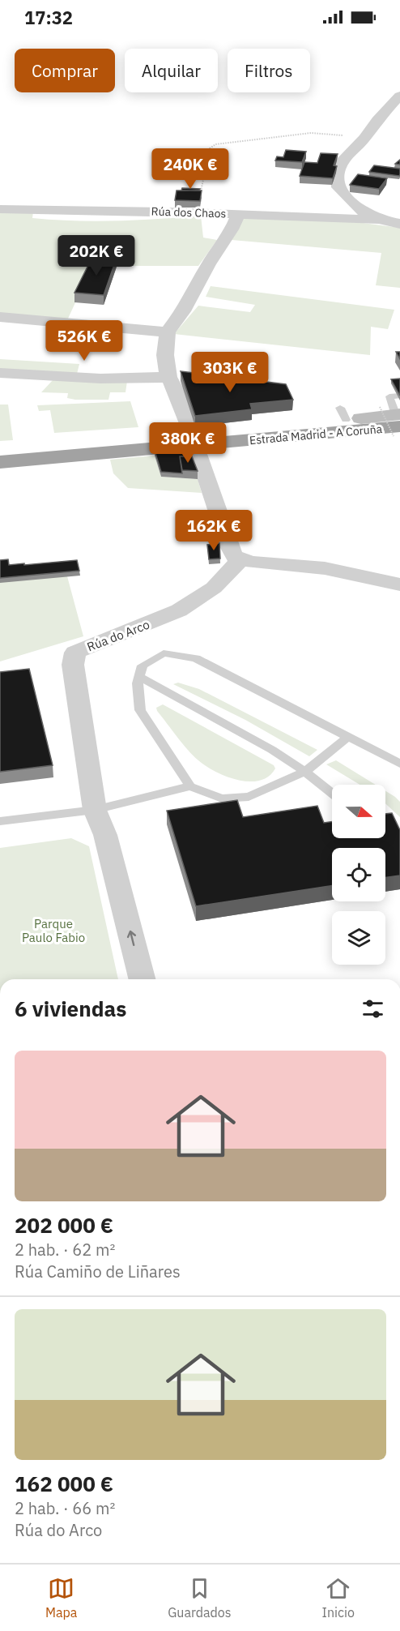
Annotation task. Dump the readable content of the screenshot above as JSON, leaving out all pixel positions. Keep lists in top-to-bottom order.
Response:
{
  "streets": {
    "highway": ["Estrada Madrid - A Coruña"],
    "street": ["Rúa dos Chaos", "Rúa do Arco"]
  },
  "parks": ["Parque Paulo Fabio"],
  "north": "right",
  "page": {
    "status": "17:32",
    "chip": ["Comprar", "Alquilar", "Filtros"],
    "price": [
      "240K €",
      "202K €",
      "526K €",
      "303K €",
      "380K €",
      "162K €"
    ],
    "heading": "6 viviendas",
    "list": [
      {
        "name": "202 000 €",
        "note": "2 hab. · 62 m² · Rúa Camiño de Liñares"
      },
      {
        "name": "162 000 €",
        "note": "2 hab. · 66 m² · Rúa do Arco"
      }
    ],
    "tabs": ["Mapa", "Guardados", "Inicio"]
  }
}
